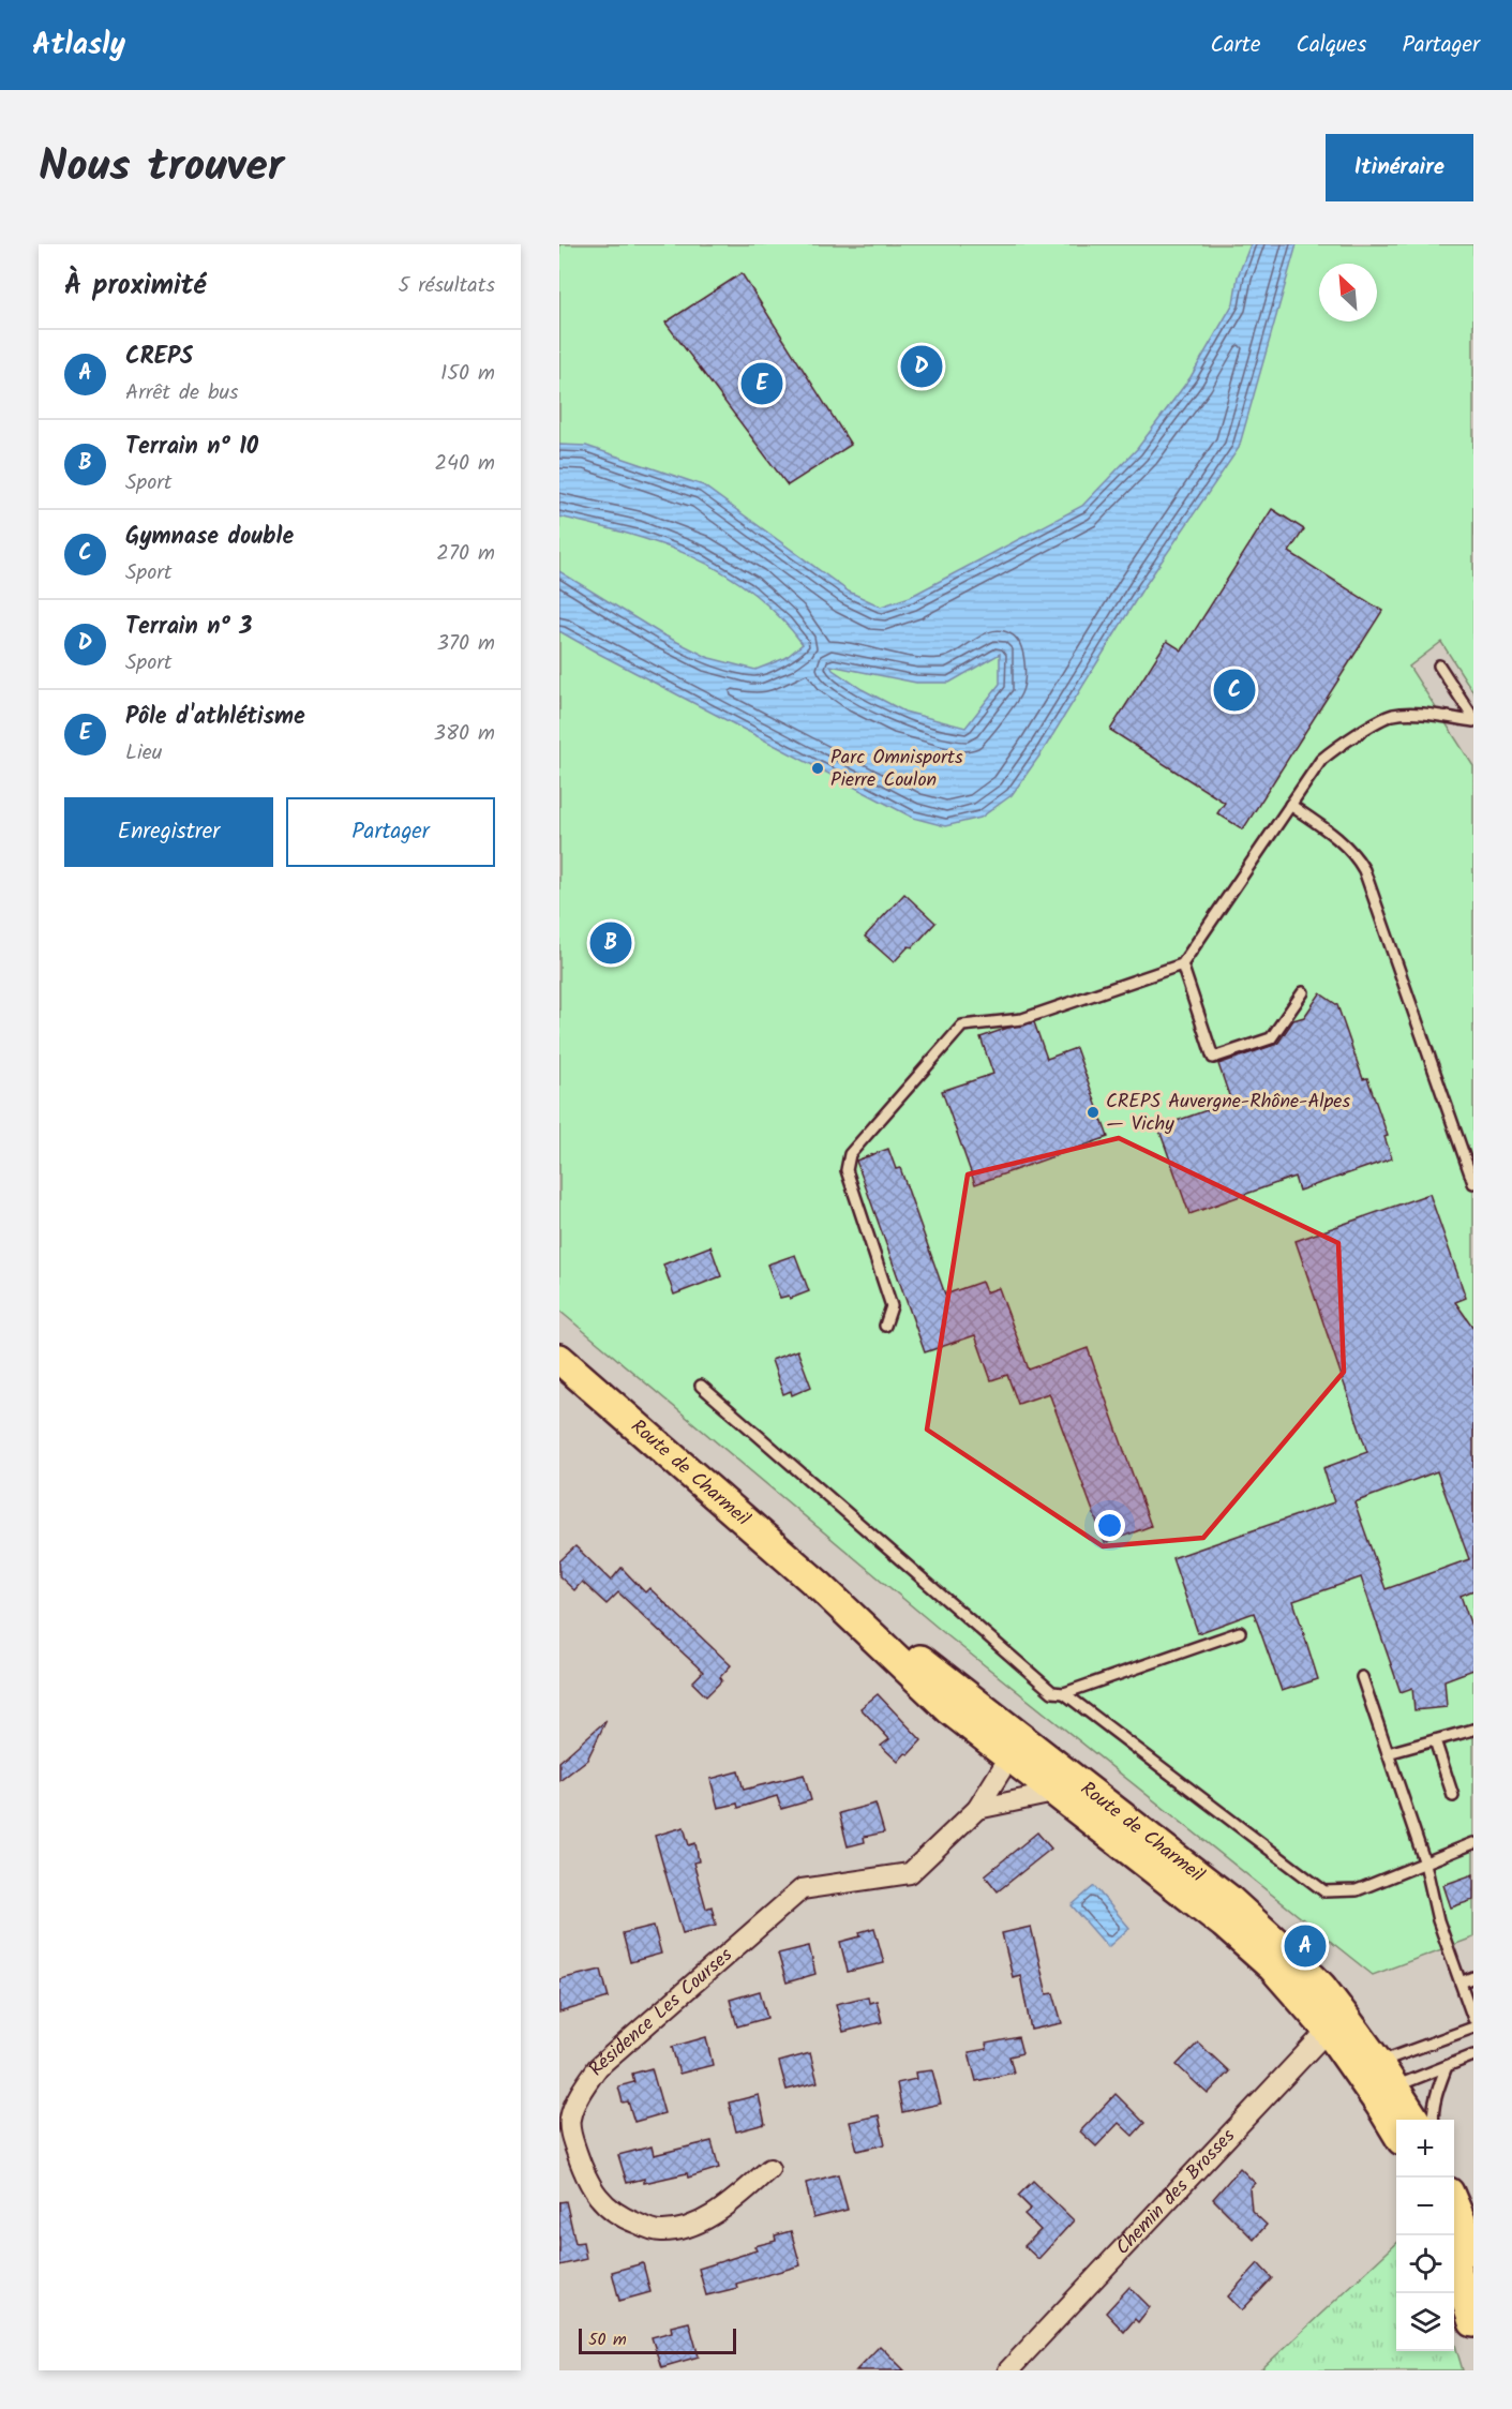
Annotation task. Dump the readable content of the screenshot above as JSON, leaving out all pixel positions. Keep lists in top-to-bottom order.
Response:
{
  "streets": {
    "main road": ["Route de Charmeil"],
    "street": ["Résidence Les Courses", "Chemin des Brosses"]
  },
  "crossings": [
    ["Route de Charmeil", "Résidence Les Courses"],
    ["Route de Charmeil", "Chemin des Brosses"]
  ],
  "places": ["Parc Omnisports Pierre Coulon", "CREPS Auvergne-Rhône-Alpes — Vichy"],
  "scale_bar": "50 m",
  "north": "top left",
  "page": {
    "header": "Atlasly",
    "nav": ["Carte", "Calques", "Partager"],
    "title": "Nous trouver",
    "buttons": [
      "Itinéraire",
      ["Enregistrer", "Partager"]
    ],
    "heading": ["À proximité", "5 résultats"],
    "list": [
      {
        "mark": "A",
        "name": "CREPS",
        "note": "Arrêt de bus",
        "value": "150 m"
      },
      {
        "mark": "B",
        "name": "Terrain n° 10",
        "note": "Sport",
        "value": "240 m"
      },
      {
        "mark": "C",
        "name": "Gymnase double",
        "note": "Sport",
        "value": "270 m"
      },
      {
        "mark": "D",
        "name": "Terrain n° 3",
        "note": "Sport",
        "value": "370 m"
      },
      {
        "mark": "E",
        "name": "Pôle d'athlétisme",
        "note": "Lieu",
        "value": "380 m"
      }
    ],
    "pins": [
      "D",
      "E",
      "C",
      "B",
      "A"
    ],
    "map_buttons": ["+", "−"],
    "scale": "50 m"
  }
}
